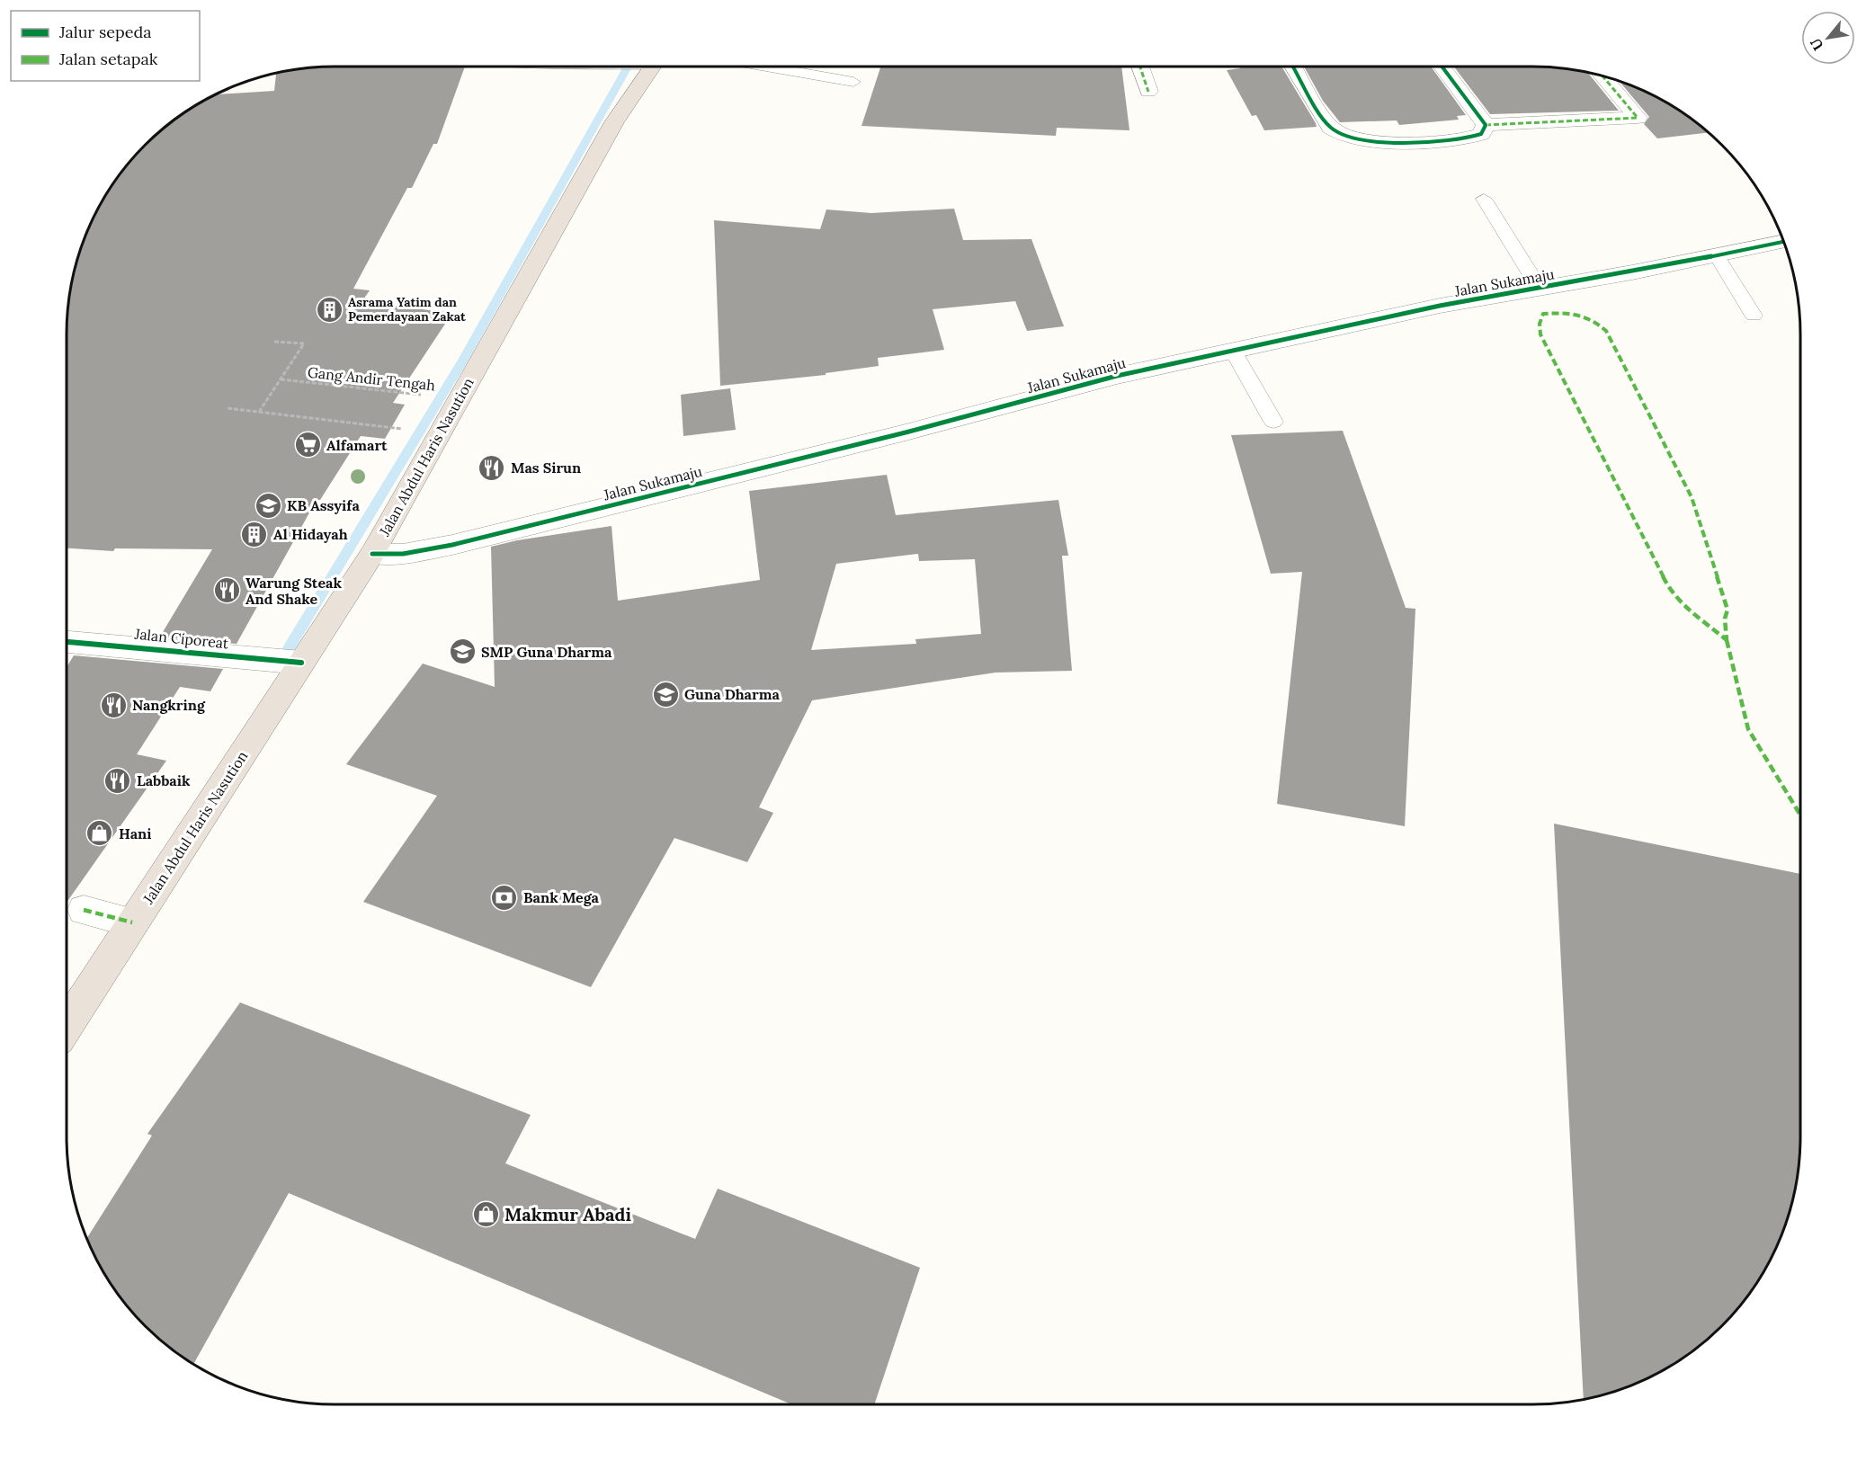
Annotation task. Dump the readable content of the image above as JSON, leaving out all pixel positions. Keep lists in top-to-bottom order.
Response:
{
  "streets": {
    "highway": ["Jalan Abdul Haris Nasution"],
    "street": ["Jalan Sukamaju", "Jalan Ciporeat"],
    "path": ["Gang Andir Tengah"]
  },
  "crossings": [
    ["Jalan Sukamaju", "Jalan Abdul Haris Nasution"],
    ["Gang Andir Tengah", "Jalan Abdul Haris Nasution"],
    ["Jalan Abdul Haris Nasution", "Jalan Ciporeat"]
  ],
  "places": {
    "building": ["Asrama Yatim dan Pemerdayaan Zakat", "Al Hidayah"],
    "supermarket": ["Alfamart"],
    "restaurant": [
      "Mas Sirun",
      "Warung Steak And Shake",
      "Nangkring",
      "Labbaik"
    ],
    "school or university": ["KB Assyifa", "SMP Guna Dharma", "Guna Dharma"],
    "shop": ["Hani", "Makmur Abadi"],
    "bank": ["Bank Mega"]
  },
  "legend": ["Jalur sepeda", "Jalan setapak"],
  "north": "bottom left"
}
